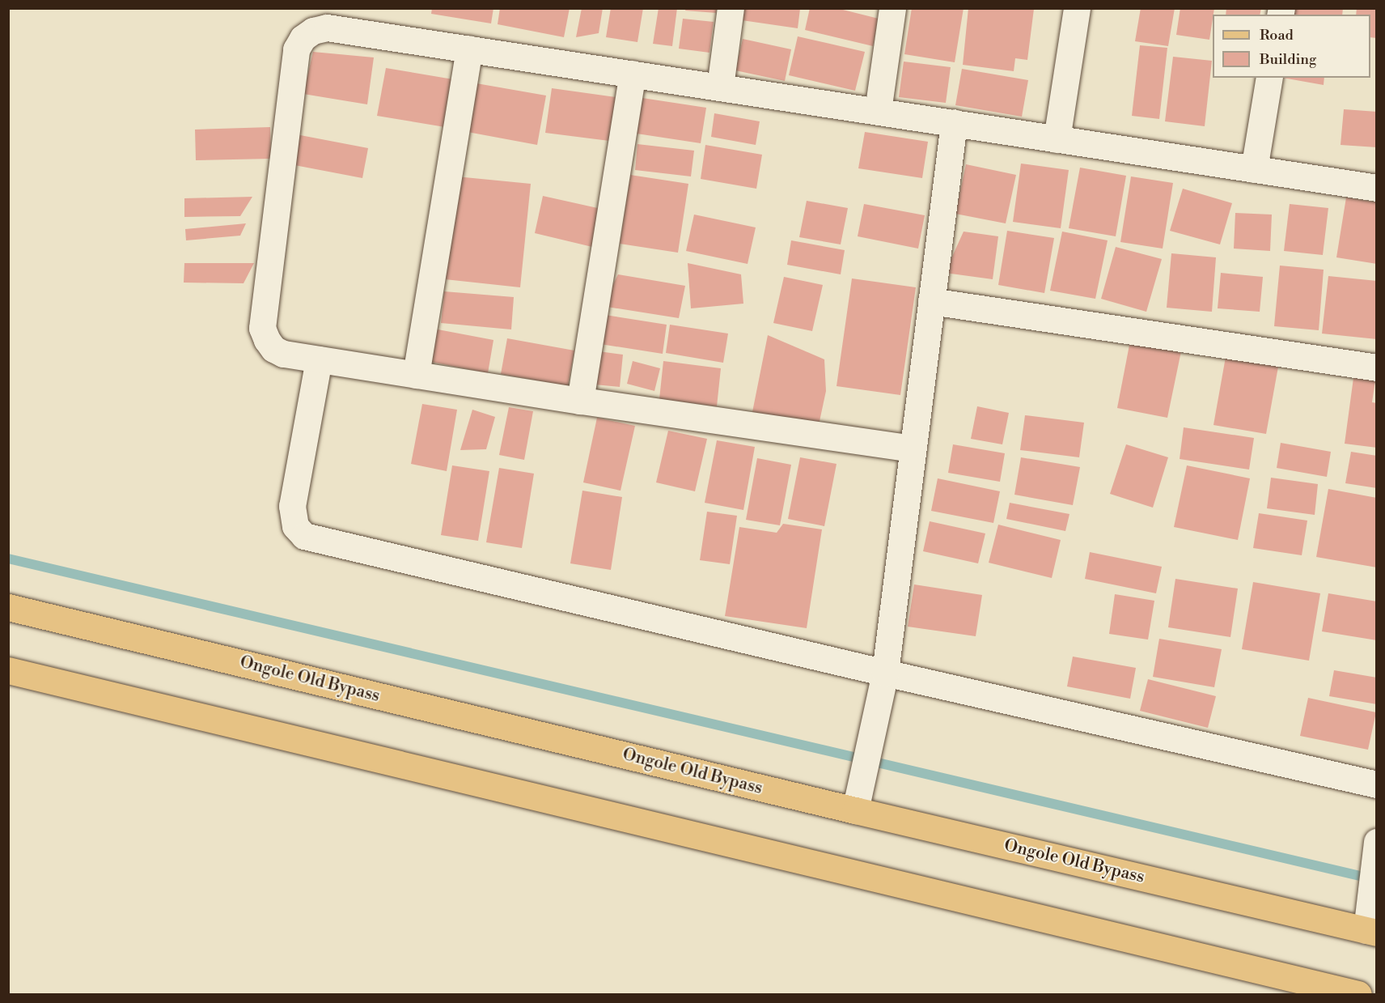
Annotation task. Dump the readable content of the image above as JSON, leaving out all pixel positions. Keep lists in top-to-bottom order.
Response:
{
  "streets": {
    "main road": ["Ongole Old Bypass"]
  },
  "legend": ["Road", "Building"]
}
